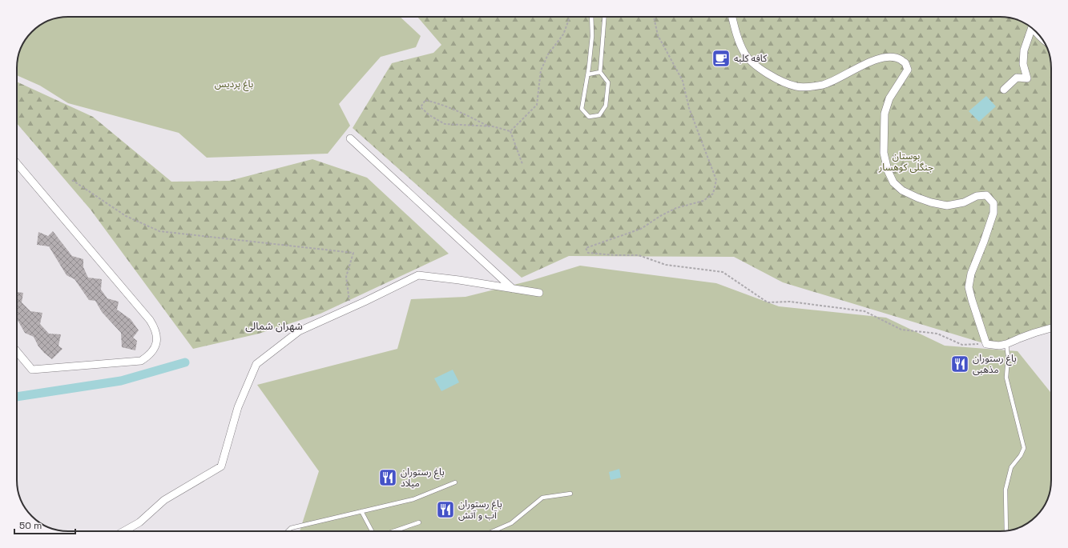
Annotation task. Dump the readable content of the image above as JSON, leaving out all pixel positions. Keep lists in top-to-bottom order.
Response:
{
  "districts": ["شهران شمالی"],
  "parks": ["باغ پردیس", "بوستان جنگلی کوهسار"],
  "places": {
    "cafe": ["کافه کلبه"],
    "restaurant": ["باغ رستوران مذهبی", "باغ رستوران میلاد", "باغ رستوران آب و آتش"]
  },
  "scale_bar": "50 m"
}
